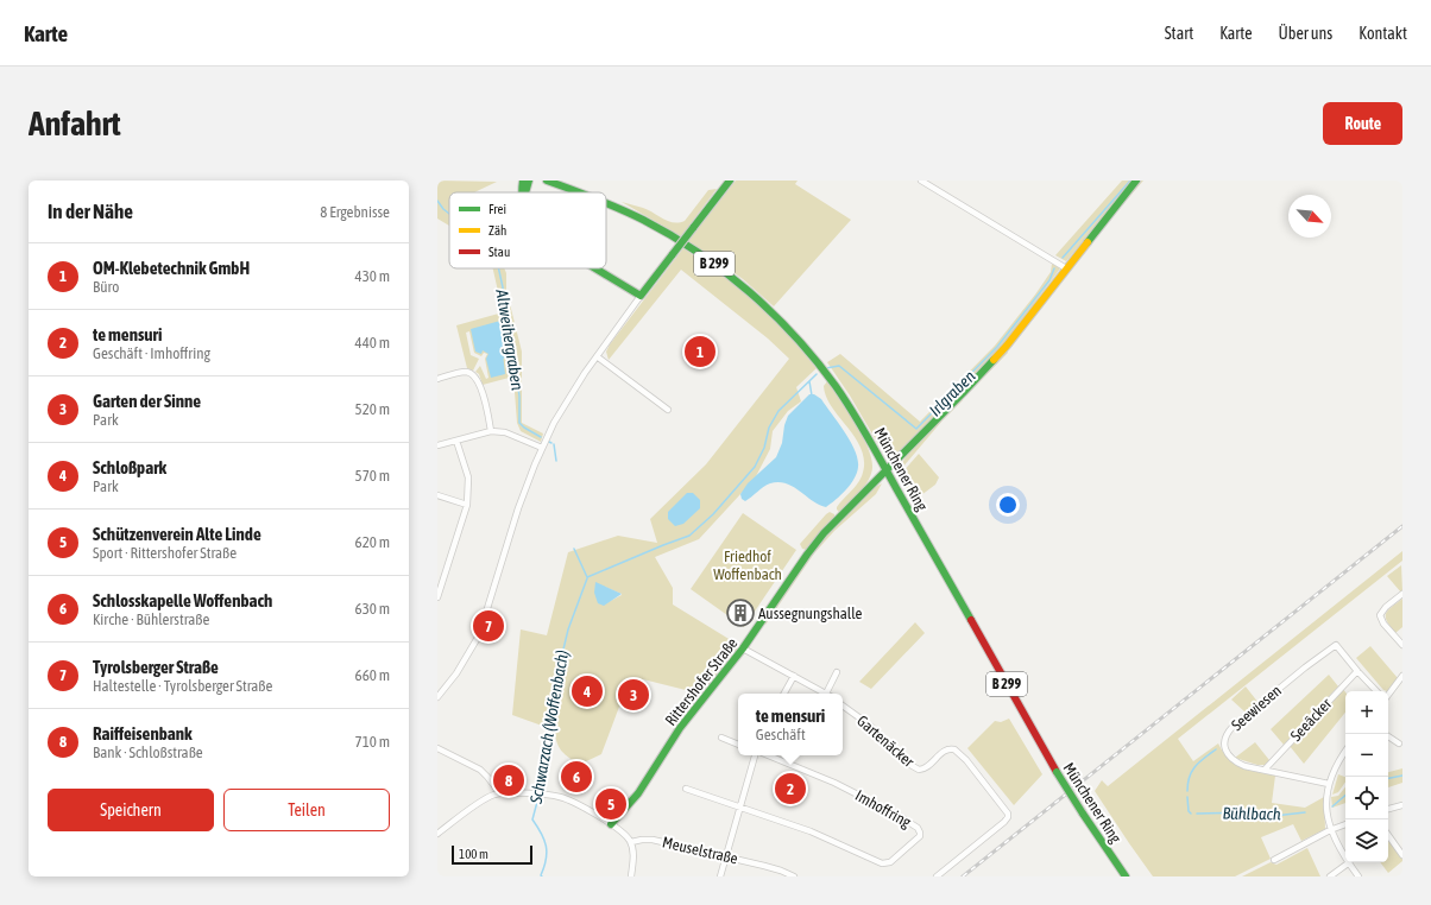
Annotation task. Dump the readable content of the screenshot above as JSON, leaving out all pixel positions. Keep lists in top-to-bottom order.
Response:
{
  "streets": {
    "street": [
      "B 299",
      "Münchener Ring",
      "Rittershofer Straße",
      "Seewiesen",
      "Seeäcker",
      "Gartenäcker",
      "Imhoffring",
      "Meuselstraße"
    ]
  },
  "crossings": [
    ["Münchener Ring", "Rittershofer Straße"],
    ["Seewiesen", "Seeäcker"]
  ],
  "water": [
    "Altweihergraben",
    "Irlgraben",
    "Schwarzach (Woffenbach)",
    "Bühlbach"
  ],
  "parks": ["Friedhof Woffenbach"],
  "places": {
    "building": ["Aussegnungshalle"]
  },
  "legend": ["Frei", "Zäh", "Stau"],
  "scale_bar": "100 m",
  "north": "bottom right",
  "page": {
    "header": "Karte",
    "nav": [
      "Start",
      "Karte",
      "Über uns",
      "Kontakt"
    ],
    "buttons": [
      "Route",
      ["Speichern", "Teilen"]
    ],
    "title": "Anfahrt",
    "heading": ["In der Nähe", "8 Ergebnisse"],
    "list": [
      {
        "mark": "1",
        "name": "OM-Klebetechnik GmbH",
        "note": "Büro",
        "value": "430 m"
      },
      {
        "mark": "2",
        "name": "te mensuri",
        "note": "Geschäft · Imhoffring",
        "value": "440 m"
      },
      {
        "mark": "3",
        "name": "Garten der Sinne",
        "note": "Park",
        "value": "520 m"
      },
      {
        "mark": "4",
        "name": "Schloßpark",
        "note": "Park",
        "value": "570 m"
      },
      {
        "mark": "5",
        "name": "Schützenverein Alte Linde",
        "note": "Sport · Rittershofer Straße",
        "value": "620 m"
      },
      {
        "mark": "6",
        "name": "Schlosskapelle Woffenbach",
        "note": "Kirche · Bühlerstraße",
        "value": "630 m"
      },
      {
        "mark": "7",
        "name": "Tyrolsberger Straße",
        "note": "Haltestelle · Tyrolsberger Straße",
        "value": "660 m"
      },
      {
        "mark": "8",
        "name": "Raiffeisenbank",
        "note": "Bank · Schloßstraße",
        "value": "710 m"
      }
    ],
    "pins": [
      "1",
      "7",
      "4",
      "3",
      "6",
      "8",
      "2",
      "5"
    ],
    "map_buttons": ["+", "−"],
    "popup": ["te mensuri", "Geschäft"],
    "scale": "100 m"
  }
}
